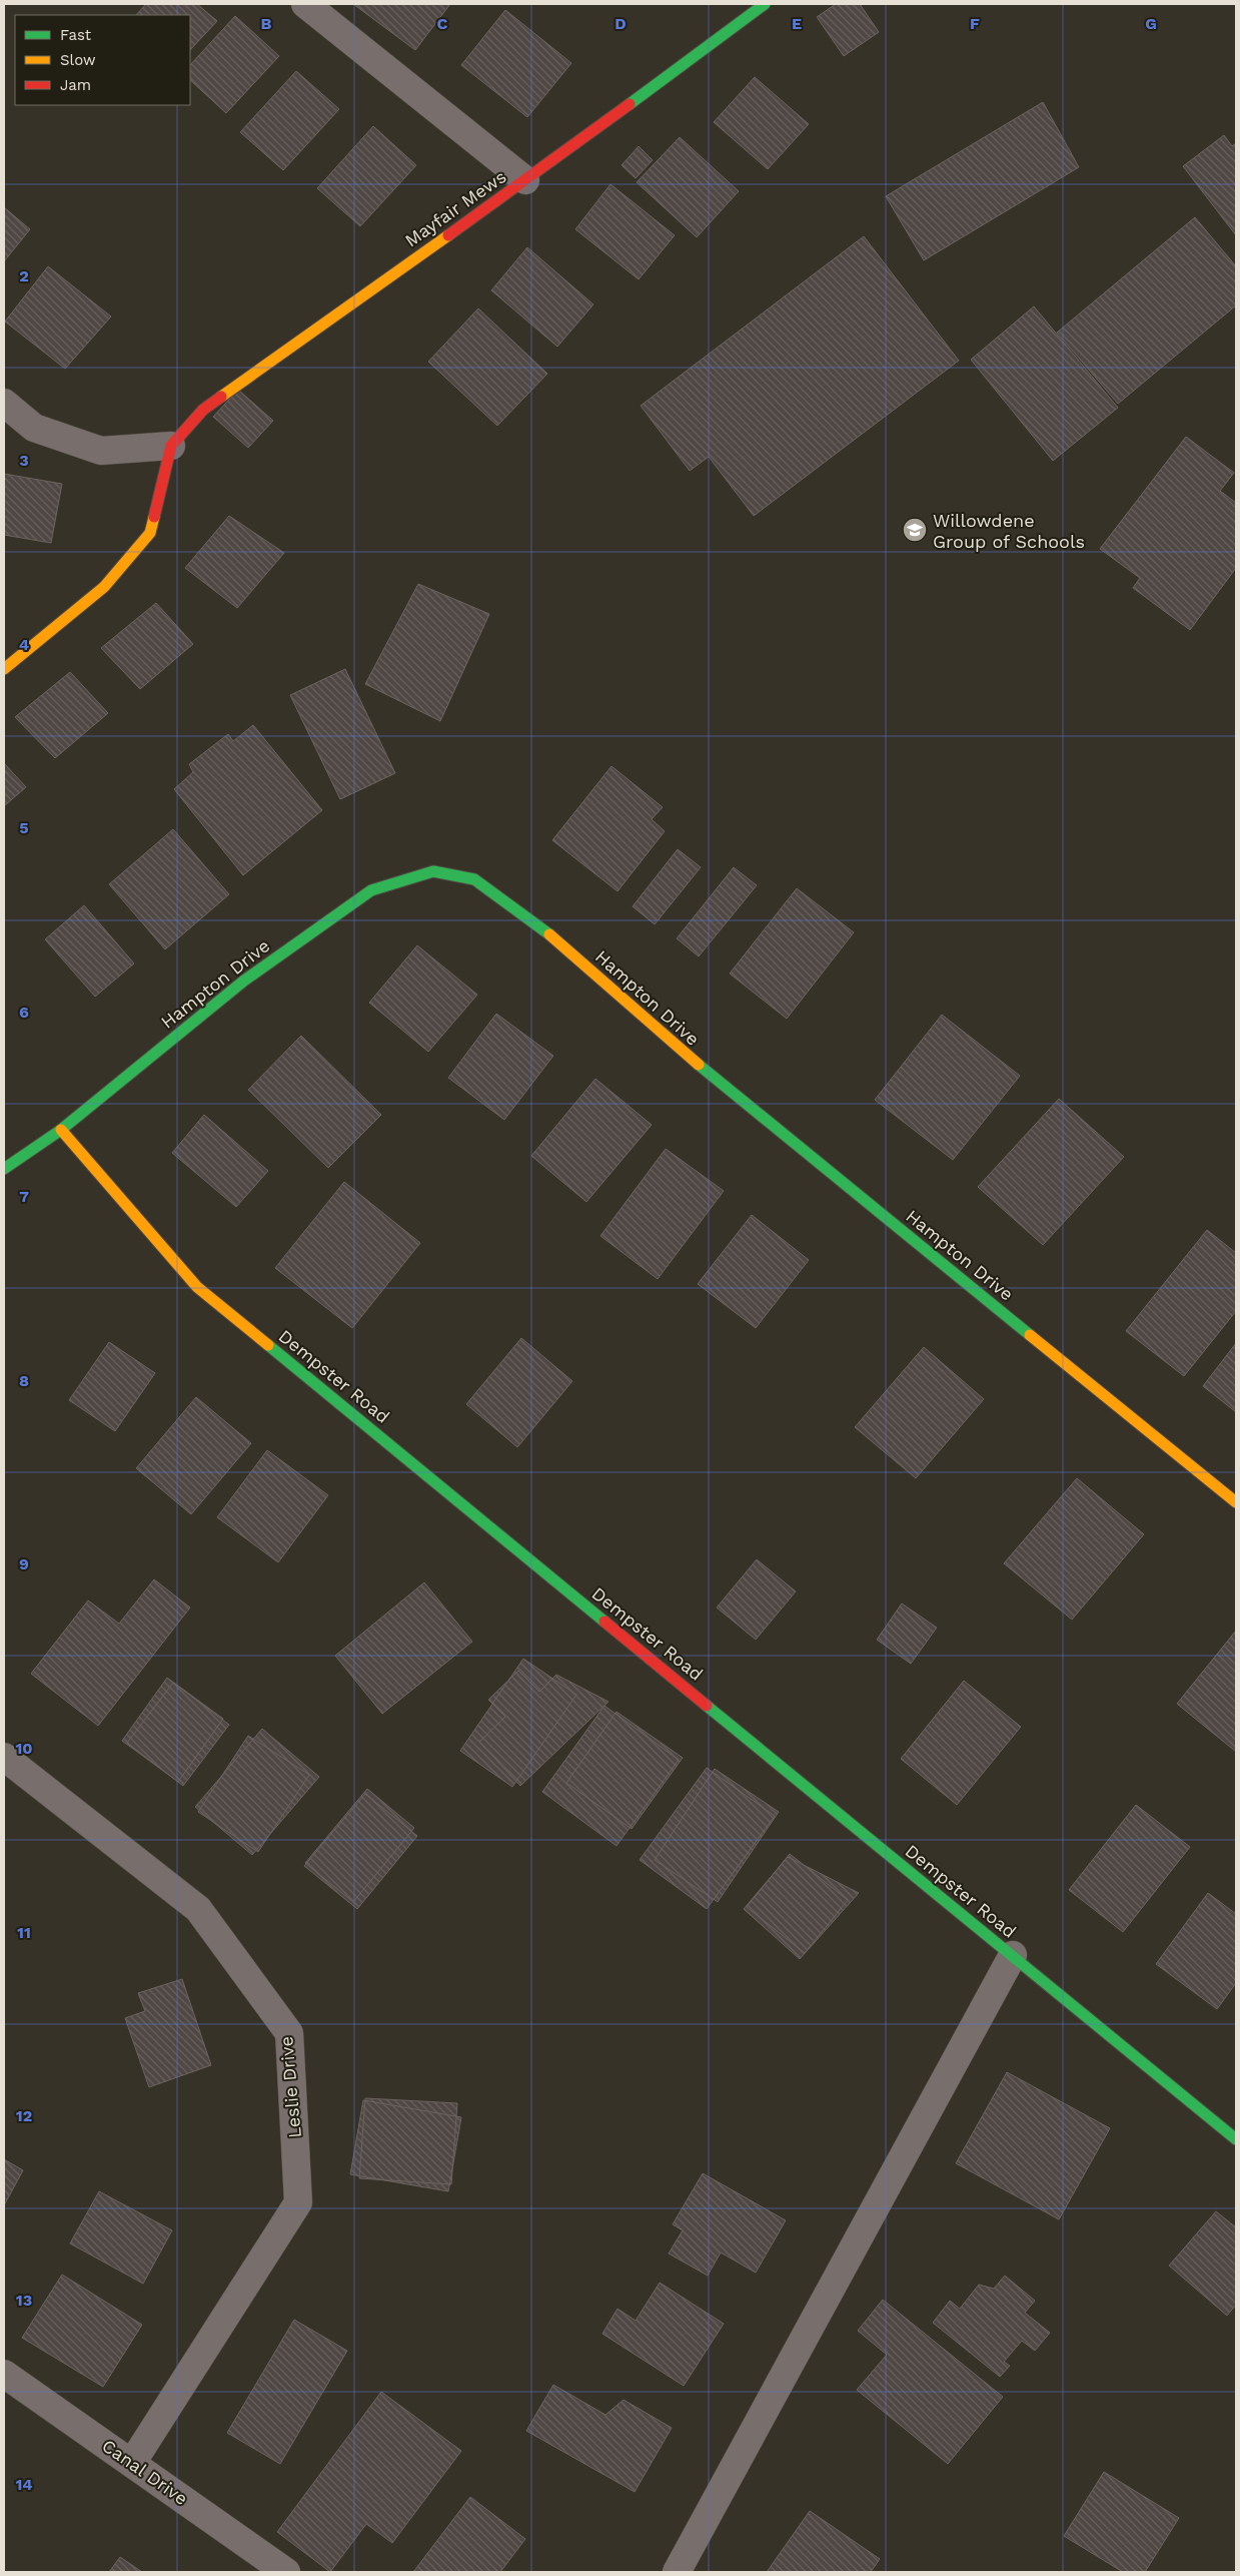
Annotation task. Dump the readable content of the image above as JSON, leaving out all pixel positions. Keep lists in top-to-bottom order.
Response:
{
  "streets": {
    "street": [
      "Mayfair Mews",
      "Hampton Drive",
      "Dempster Road",
      "Leslie Drive",
      "Canal Drive"
    ]
  },
  "crossings": [
    ["Hampton Drive", "Dempster Road"],
    ["Leslie Drive", "Canal Drive"]
  ],
  "places": {
    "school or university": ["Willowdene Group of Schools"]
  },
  "legend": ["Fast", "Slow", "Jam"],
  "grid": {
    "columns": [
      "B",
      "C",
      "D",
      "E",
      "F",
      "G"
    ],
    "rows": [
      "2",
      "3",
      "4",
      "5",
      "6",
      "7",
      "8",
      "9",
      "10",
      "11",
      "12",
      "13",
      "14"
    ]
  }
}
